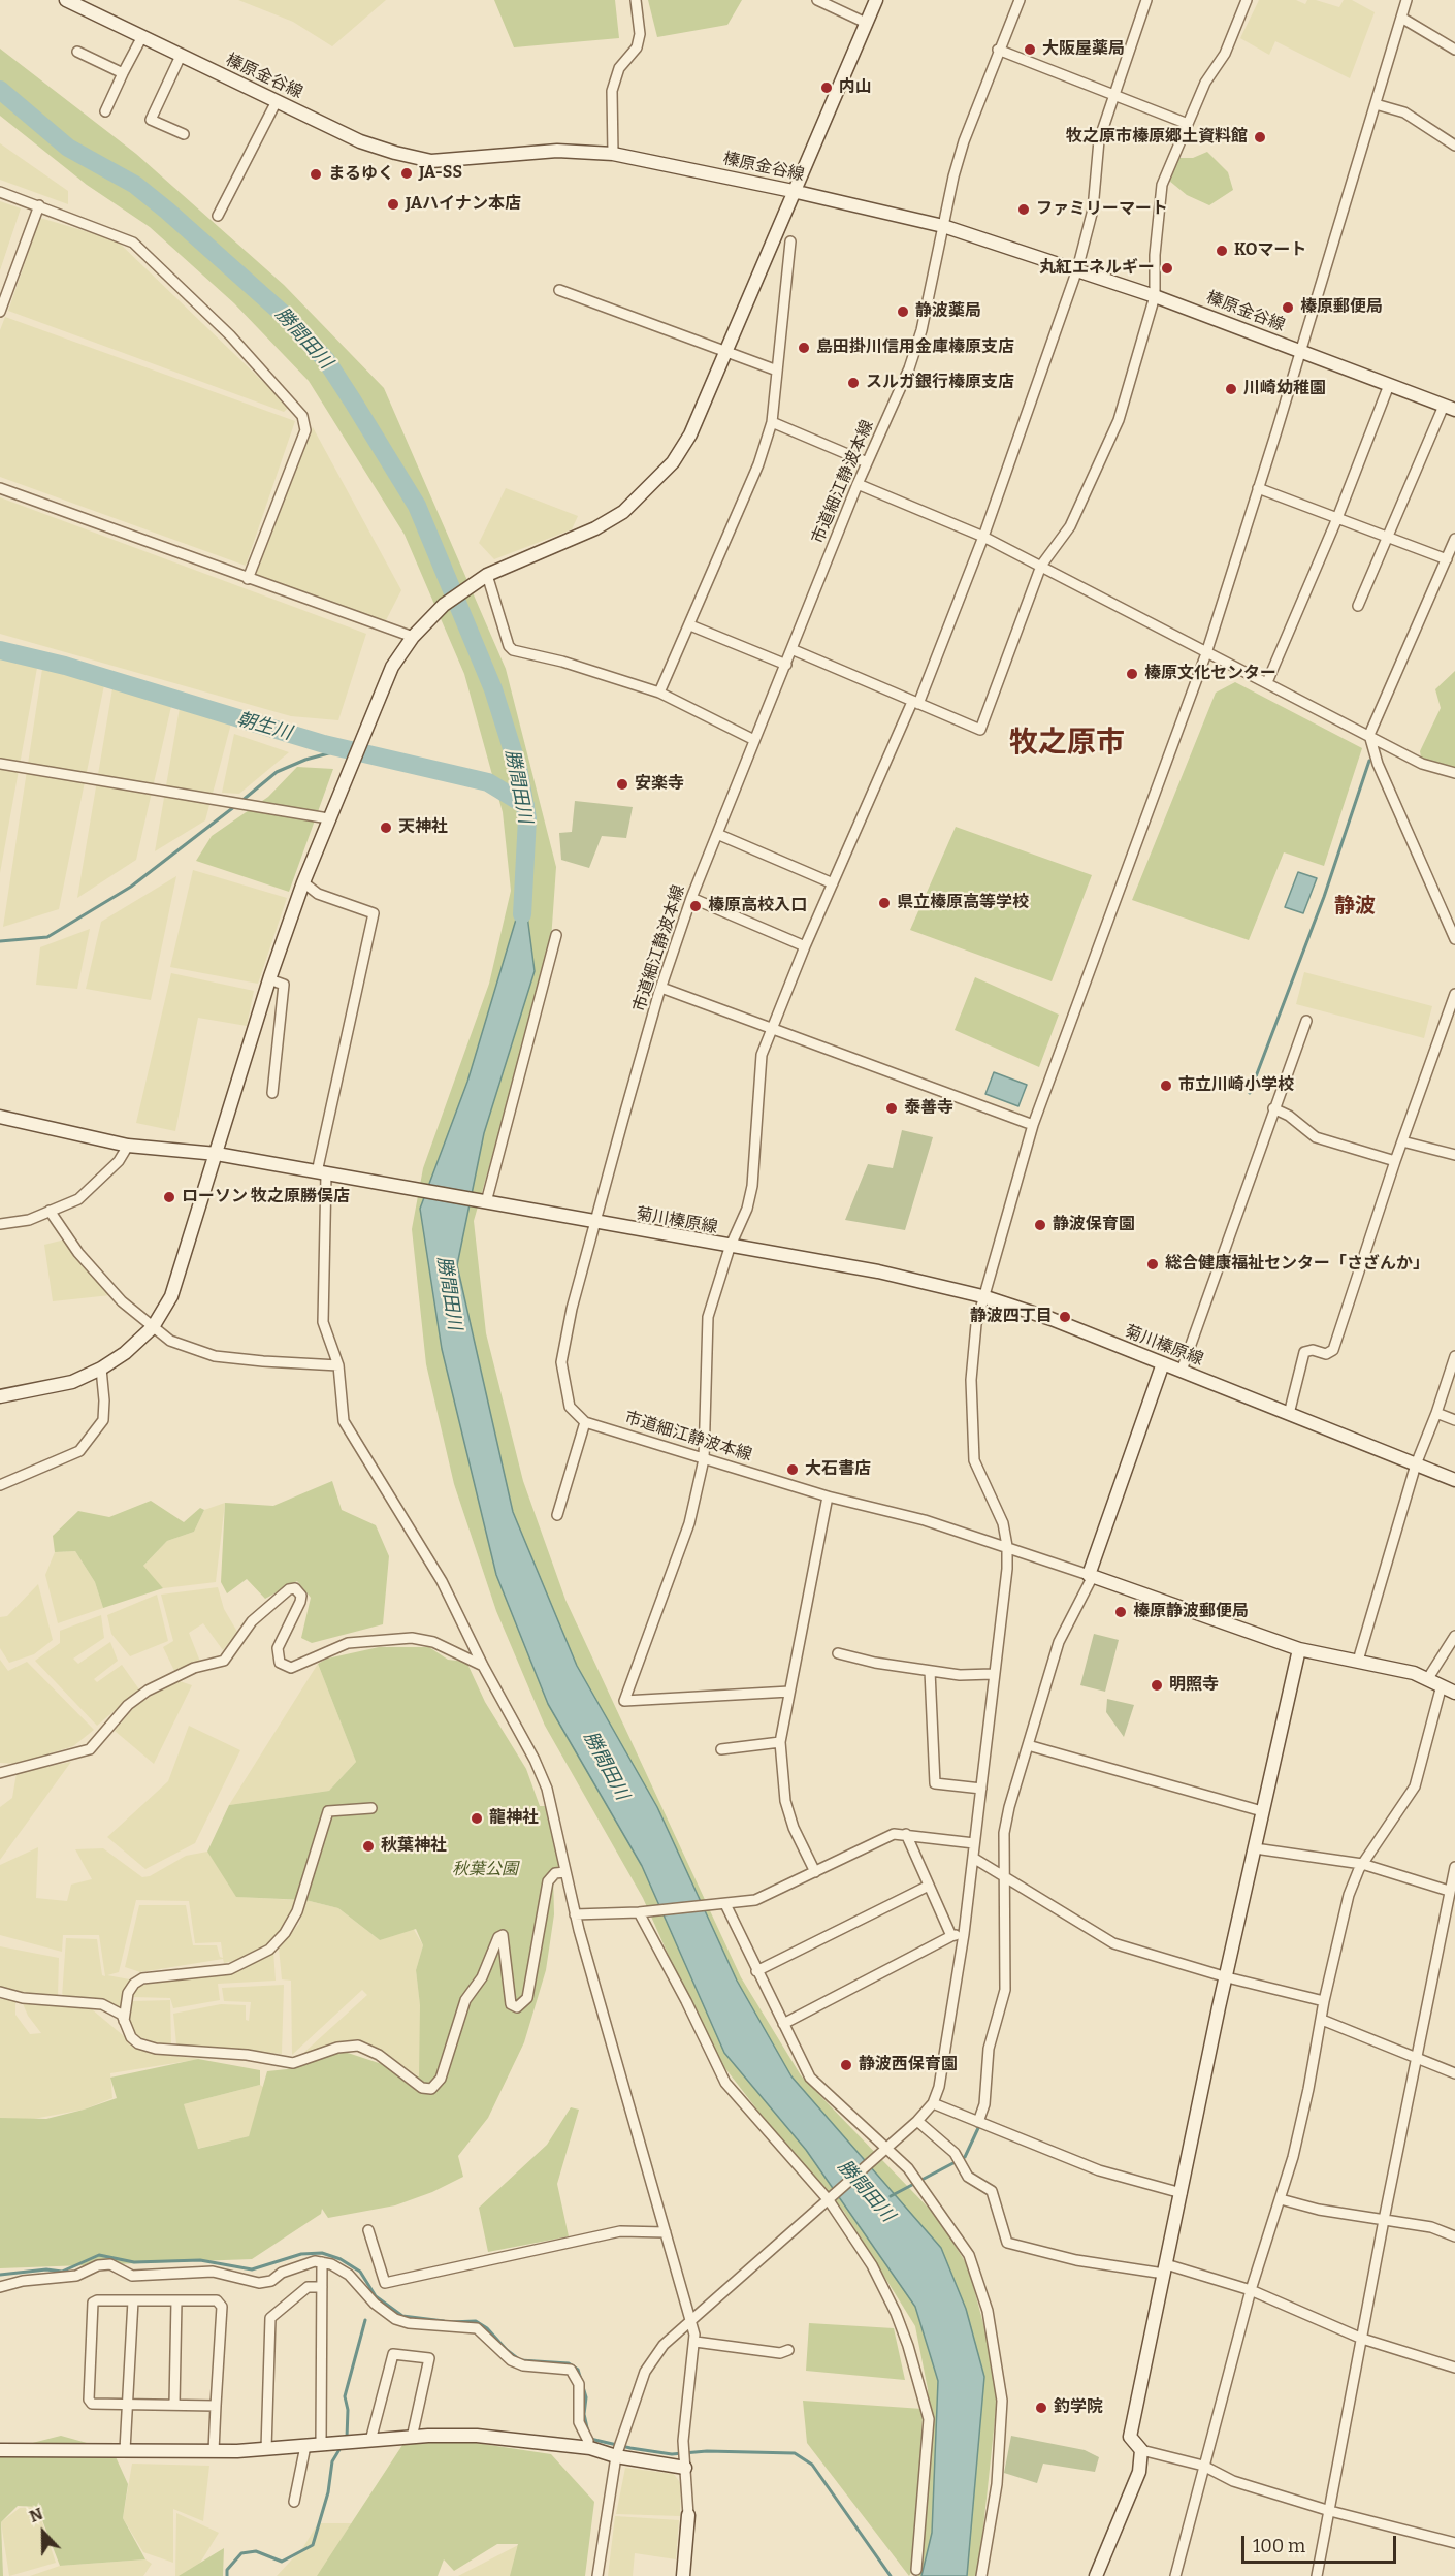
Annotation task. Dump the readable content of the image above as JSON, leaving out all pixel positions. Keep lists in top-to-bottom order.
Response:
{
  "streets": {
    "street": ["榛原金谷線", "市道細江静波本線", "菊川榛原線"]
  },
  "crossings": [
    ["榛原金谷線", "市道細江静波本線"],
    ["市道細江静波本線", "菊川榛原線"]
  ],
  "districts": ["牧之原市", "静波"],
  "water": ["勝間田川", "朝生川"],
  "parks": ["秋葉公園"],
  "places": [
    "大阪屋薬局",
    "内山",
    "牧之原市榛原郷土資料館",
    "JA-SS",
    "まるゆく",
    "JAハイナン本店",
    "ファミリーマート",
    "KOマート",
    "丸紅エネルギー",
    "榛原郵便局",
    "静波薬局",
    "島田掛川信用金庫榛原支店",
    "スルガ銀行榛原支店",
    "川崎幼稚園",
    "榛原文化センター",
    "安楽寺",
    "天神社",
    "県立榛原高等学校",
    "榛原高校入口",
    "市立川崎小学校",
    "泰善寺",
    "ローソン 牧之原勝俣店",
    "静波保育園",
    "総合健康福祉センター「さざんか」",
    "静波四丁目",
    "大石書店",
    "榛原静波郵便局",
    "明照寺",
    "龍神社",
    "秋葉神社",
    "静波西保育園",
    "釣学院"
  ],
  "scale_bar": "100 m",
  "north": "top"
}
